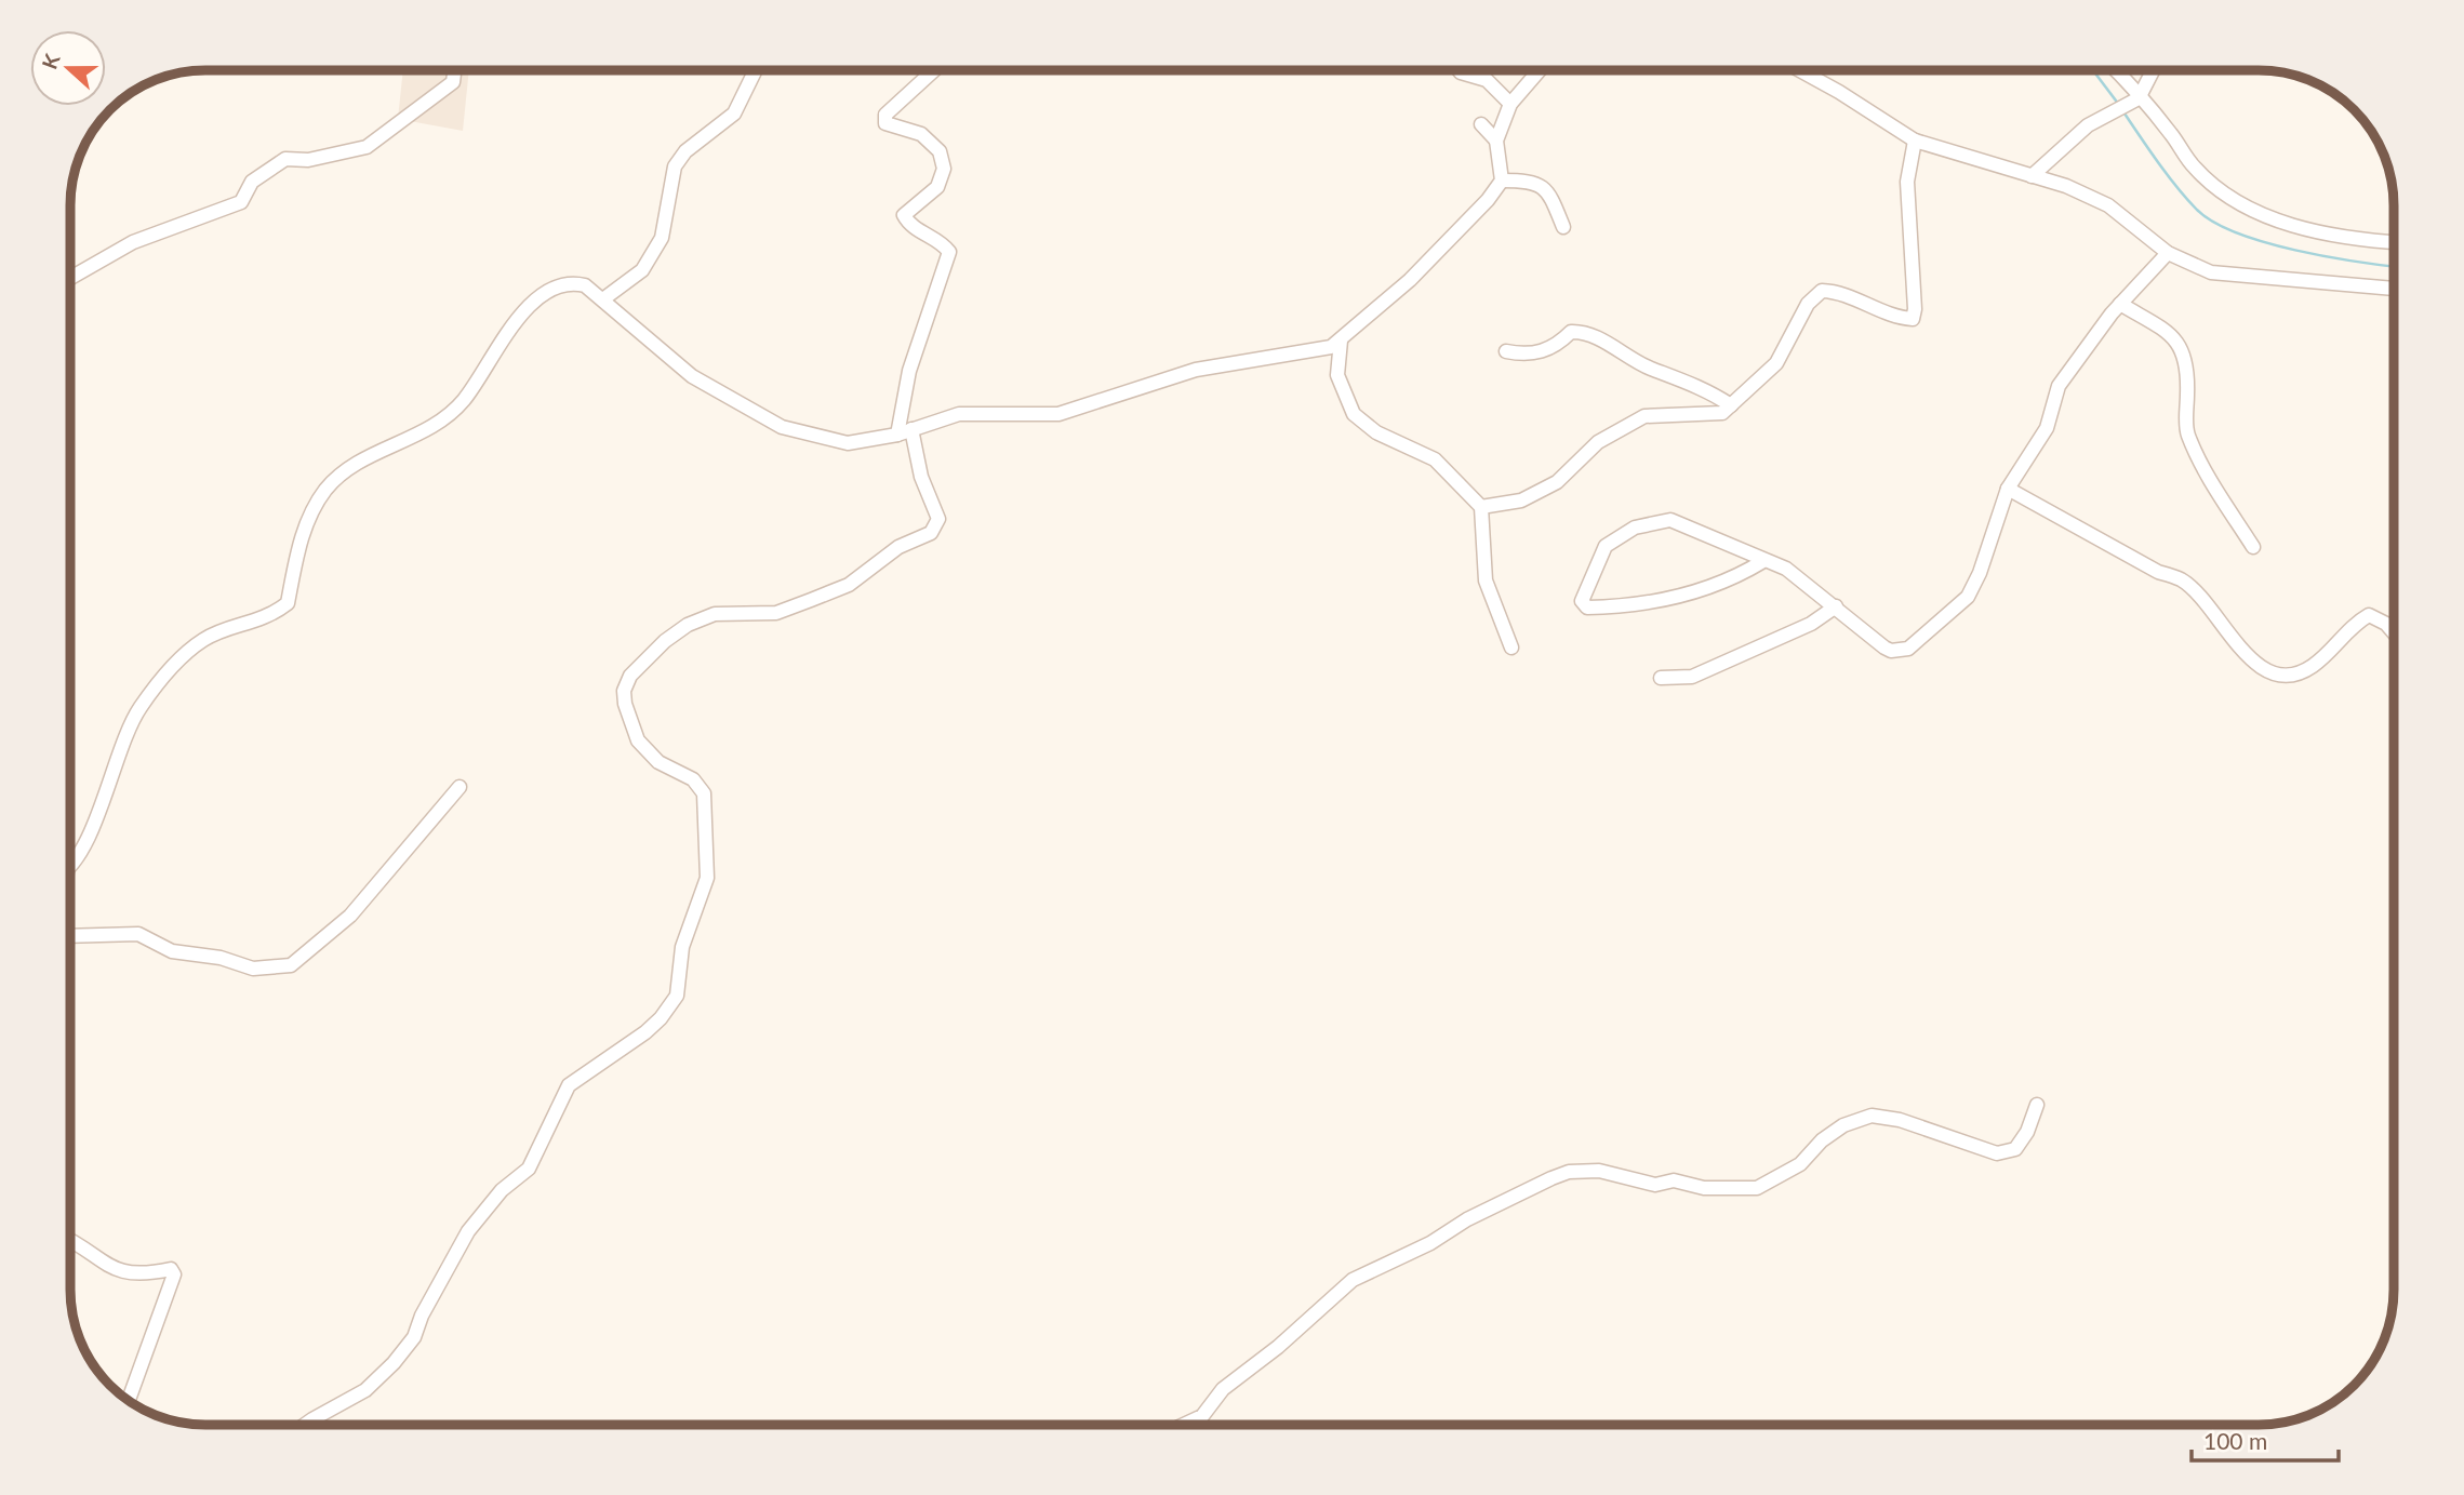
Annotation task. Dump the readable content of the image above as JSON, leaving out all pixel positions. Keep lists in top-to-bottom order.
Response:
{
  "scale_bar": "100 m",
  "north": "left"
}
